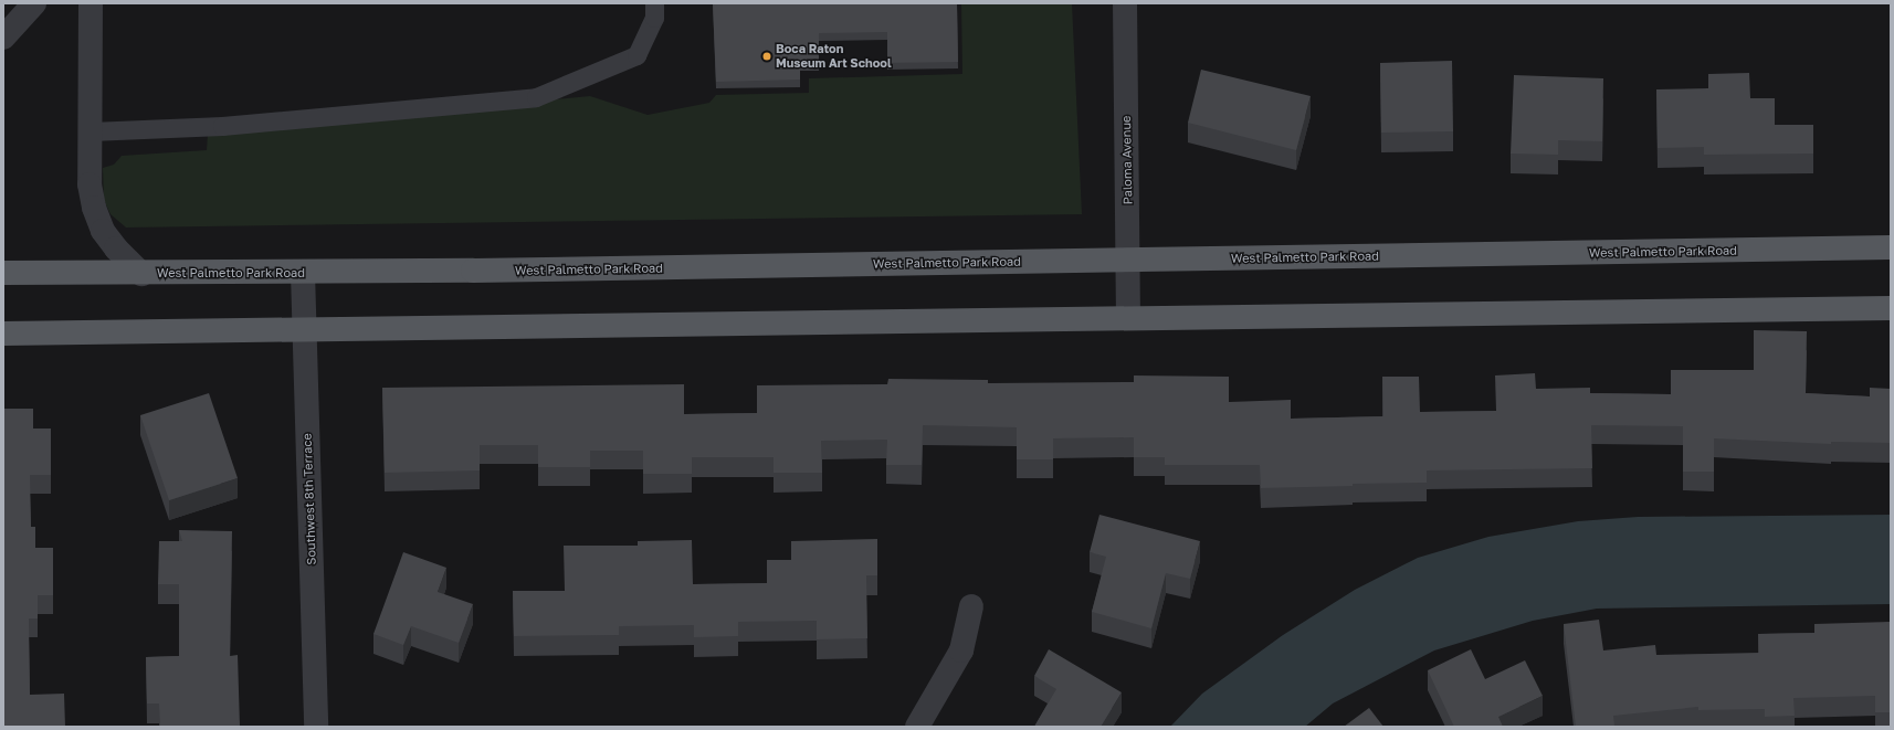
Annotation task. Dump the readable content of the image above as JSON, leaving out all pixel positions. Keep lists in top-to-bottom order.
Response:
{
  "streets": {
    "main road": ["West Palmetto Park Road"],
    "street": ["Paloma Avenue", "Southwest 8th Terrace"]
  },
  "crossings": [
    ["Paloma Avenue", "West Palmetto Park Road"],
    ["West Palmetto Park Road", "Southwest 8th Terrace"]
  ],
  "places": ["Boca Raton Museum Art School"]
}
